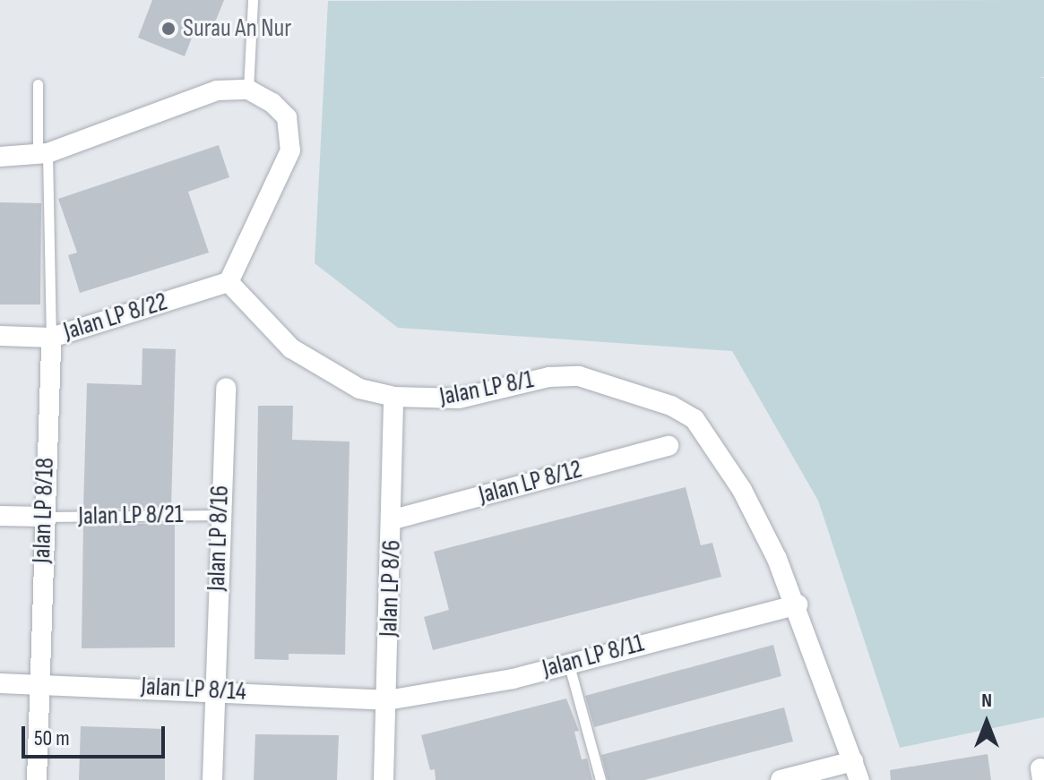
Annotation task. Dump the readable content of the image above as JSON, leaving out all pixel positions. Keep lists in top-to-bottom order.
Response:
{
  "streets": {
    "street": [
      "Jalan LP 8/22",
      "Jalan LP 8/1",
      "Jalan LP 8/12",
      "Jalan LP 8/18",
      "Jalan LP 8/21",
      "Jalan LP 8/16",
      "Jalan LP 8/6",
      "Jalan LP 8/11",
      "Jalan LP 8/14"
    ]
  },
  "crossings": [
    ["Jalan LP 8/22", "Jalan LP 8/1"],
    ["Jalan LP 8/22", "Jalan LP 8/18"],
    ["Jalan LP 8/1", "Jalan LP 8/6"],
    ["Jalan LP 8/1", "Jalan LP 8/11"],
    ["Jalan LP 8/12", "Jalan LP 8/6"],
    ["Jalan LP 8/18", "Jalan LP 8/21"],
    ["Jalan LP 8/18", "Jalan LP 8/14"],
    ["Jalan LP 8/21", "Jalan LP 8/16"],
    ["Jalan LP 8/16", "Jalan LP 8/14"],
    ["Jalan LP 8/6", "Jalan LP 8/11"],
    ["Jalan LP 8/6", "Jalan LP 8/14"],
    ["Jalan LP 8/11", "Jalan LP 8/14"]
  ],
  "places": ["Surau An Nur"],
  "scale_bar": "50 m",
  "north": "top"
}
